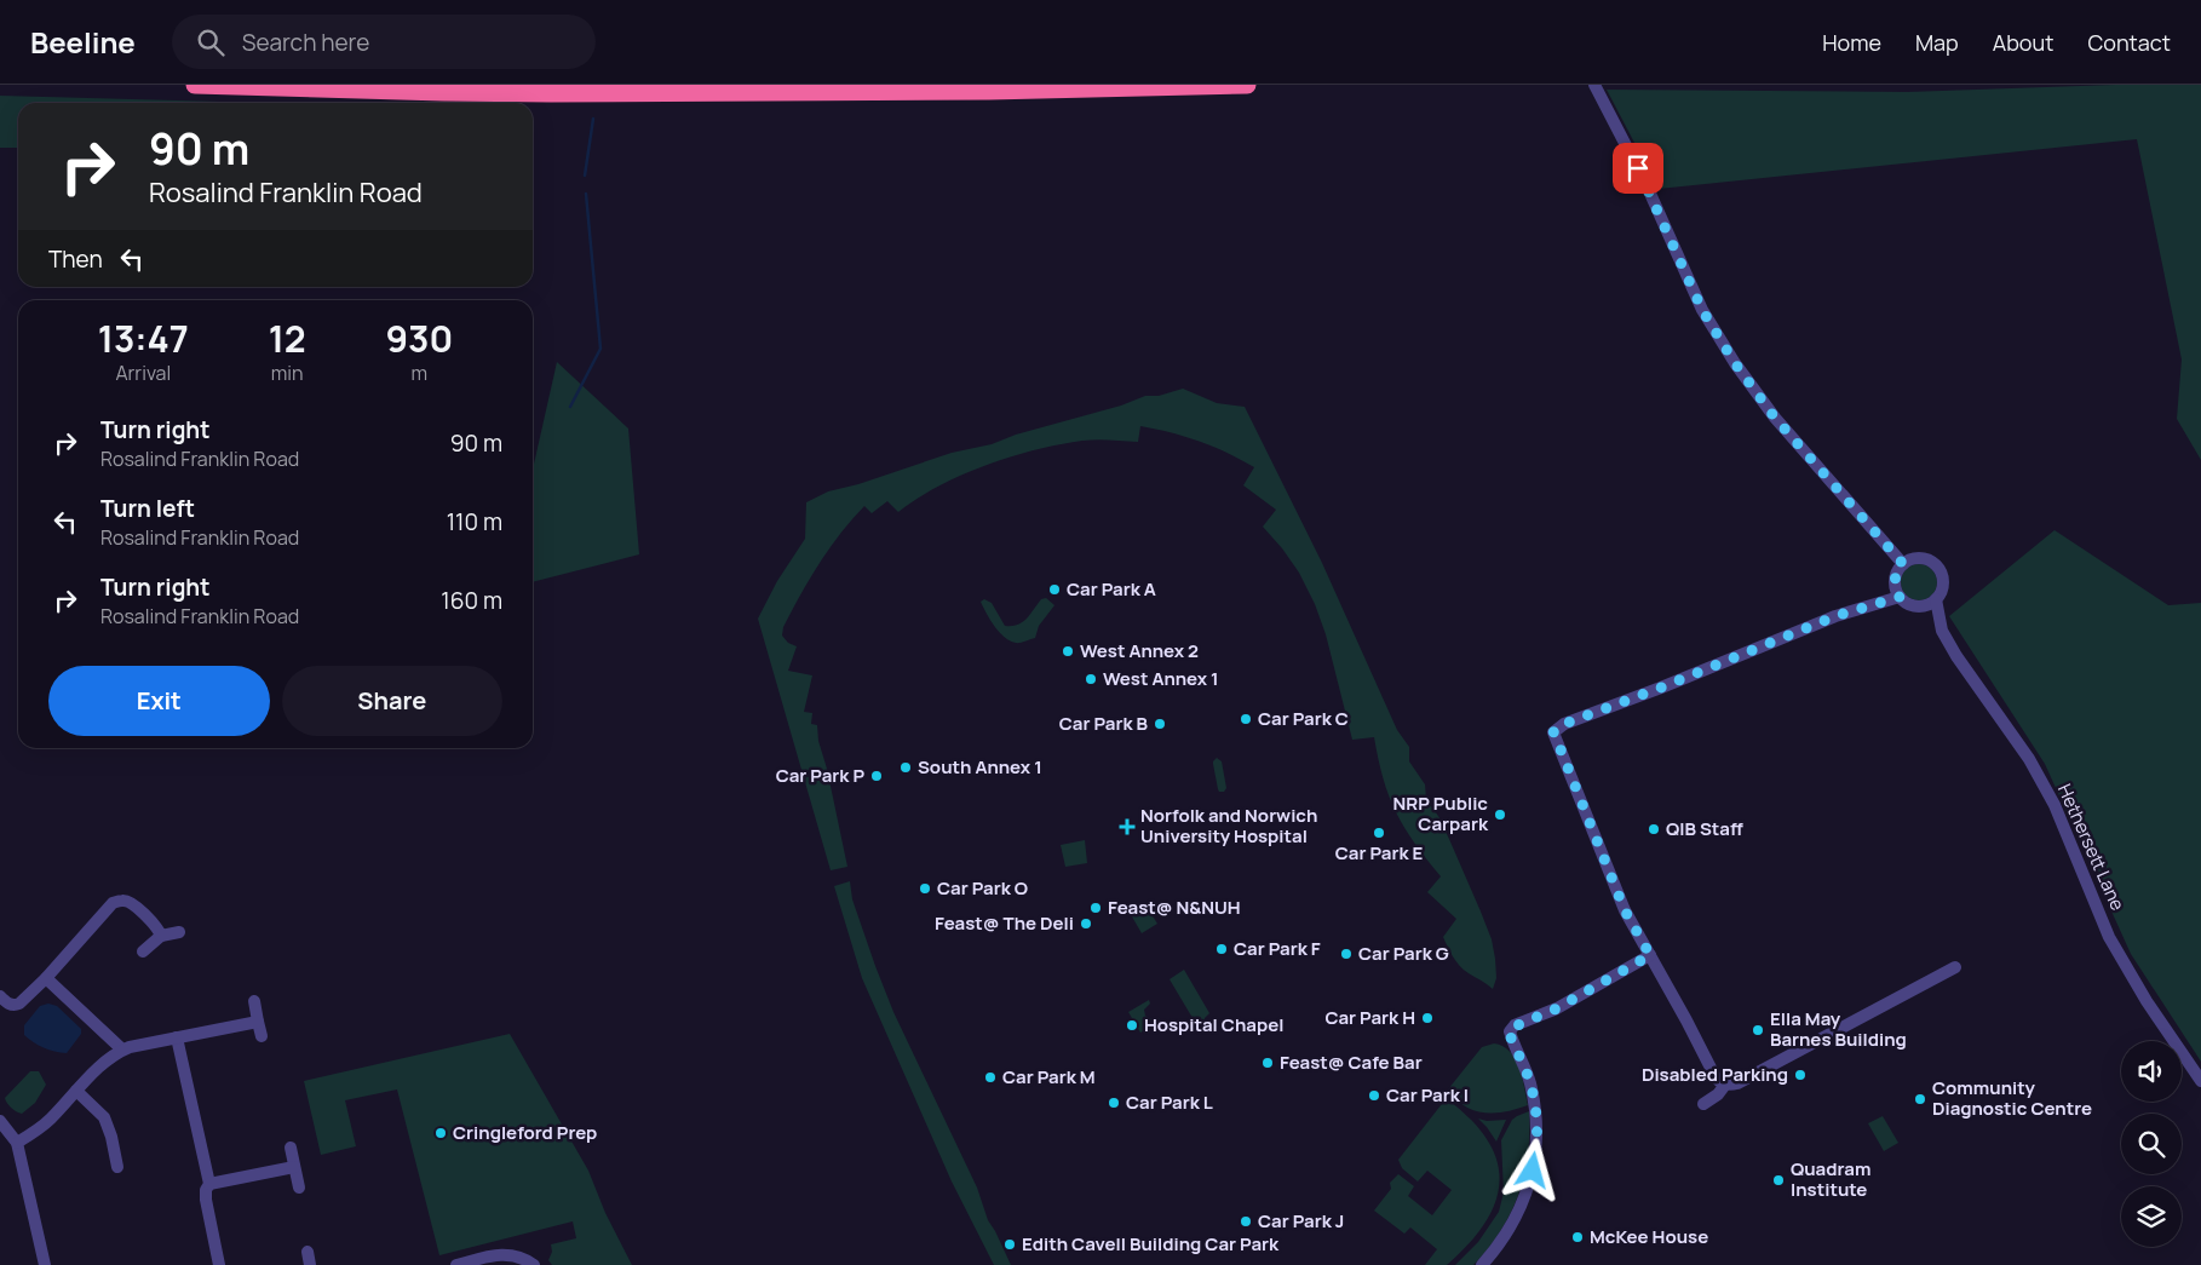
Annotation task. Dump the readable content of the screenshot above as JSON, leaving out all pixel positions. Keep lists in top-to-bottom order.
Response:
{
  "streets": {
    "street": ["Hethersett Lane"]
  },
  "places": {
    "other": [
      "Car Park A",
      "West Annex 2",
      "West Annex 1",
      "Car Park C",
      "Car Park B",
      "South Annex 1",
      "Car Park P",
      "NRP Public Carpark",
      "QIB Staff",
      "Car Park E",
      "Car Park O",
      "Feast@ N&NUH",
      "Feast@ The Deli",
      "Car Park F",
      "Car Park G",
      "Car Park H",
      "Hospital Chapel",
      "Ella May Barnes Building",
      "Feast@ Cafe Bar",
      "Disabled Parking",
      "Car Park M",
      "Car Park I",
      "Community Diagnostic Centre",
      "Car Park L",
      "Cringleford Prep",
      "Quadram Institute",
      "Car Park J",
      "McKee House",
      "Edith Cavell Building Car Park"
    ],
    "health": ["Norfolk and Norwich University Hospital"]
  },
  "page": {
    "header": "Beeline",
    "search": "Search here",
    "nav": [
      "Home",
      "Map",
      "About",
      "Contact"
    ],
    "turn": ["90 m", "Rosalind Franklin Road"],
    "then": "Then",
    "eta": [
      "13:47",
      "Arrival",
      "12",
      "min",
      "930",
      "m"
    ],
    "list": [
      {
        "name": "Turn right",
        "note": "Rosalind Franklin Road",
        "value": "90 m"
      },
      {
        "name": "Turn left",
        "note": "Rosalind Franklin Road",
        "value": "110 m"
      },
      {
        "name": "Turn right",
        "note": "Rosalind Franklin Road",
        "value": "160 m"
      }
    ],
    "buttons": ["Exit", "Share"]
  }
}
